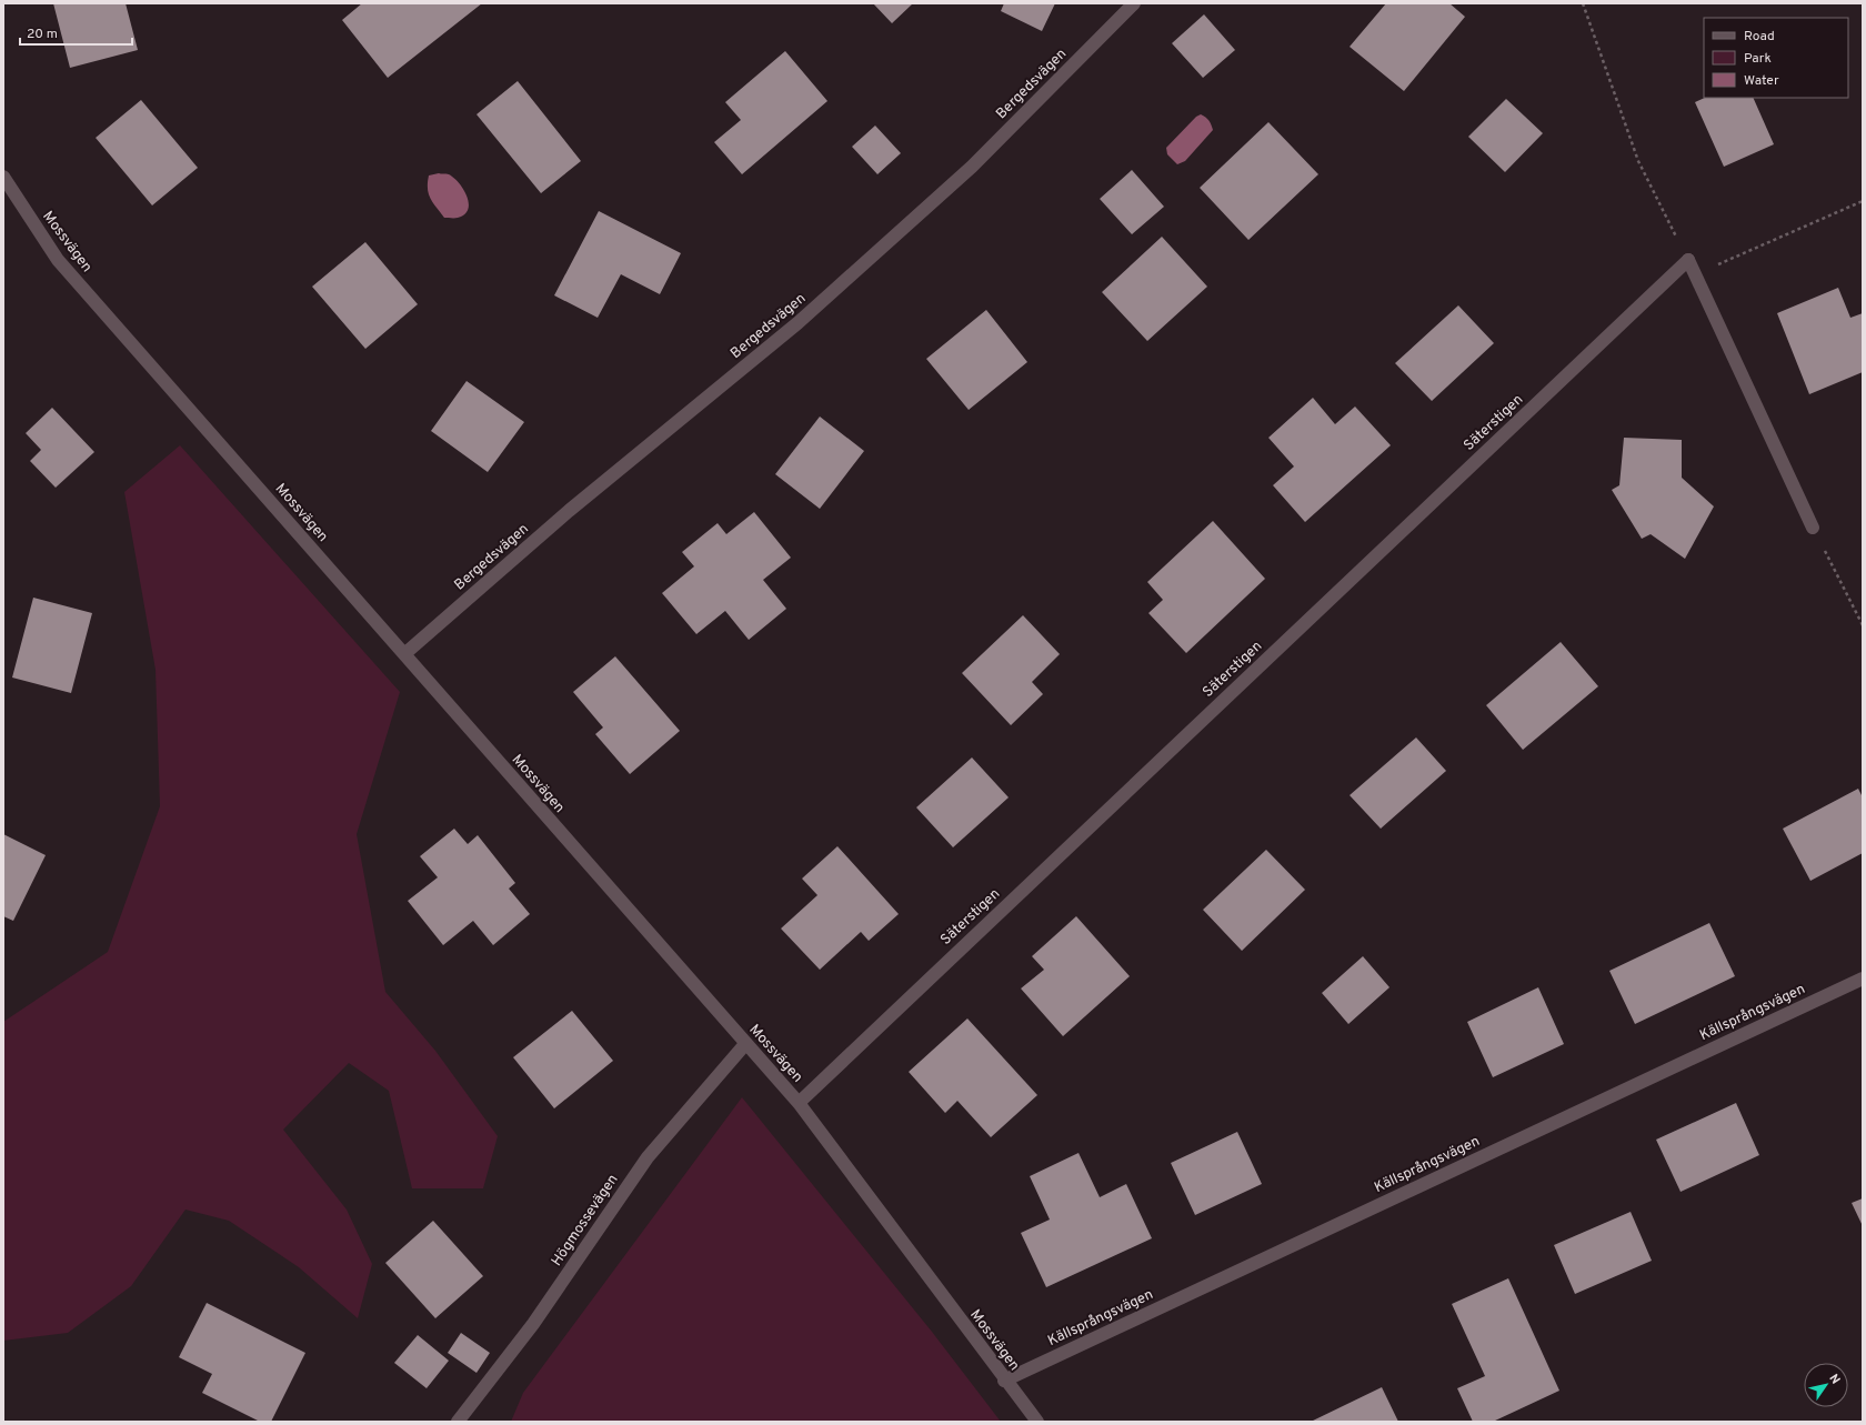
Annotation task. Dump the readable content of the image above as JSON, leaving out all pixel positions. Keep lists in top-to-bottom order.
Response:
{
  "streets": {
    "street": [
      "Bergedsvägen",
      "Mossvägen",
      "Säterstigen",
      "Källsprångsvägen",
      "Högmossevägen"
    ]
  },
  "crossings": [
    ["Bergedsvägen", "Mossvägen"],
    ["Mossvägen", "Säterstigen"],
    ["Mossvägen", "Källsprångsvägen"],
    ["Mossvägen", "Högmossevägen"]
  ],
  "legend": ["Road", "Park", "Water"],
  "scale_bar": "20 m",
  "north": "top right"
}
